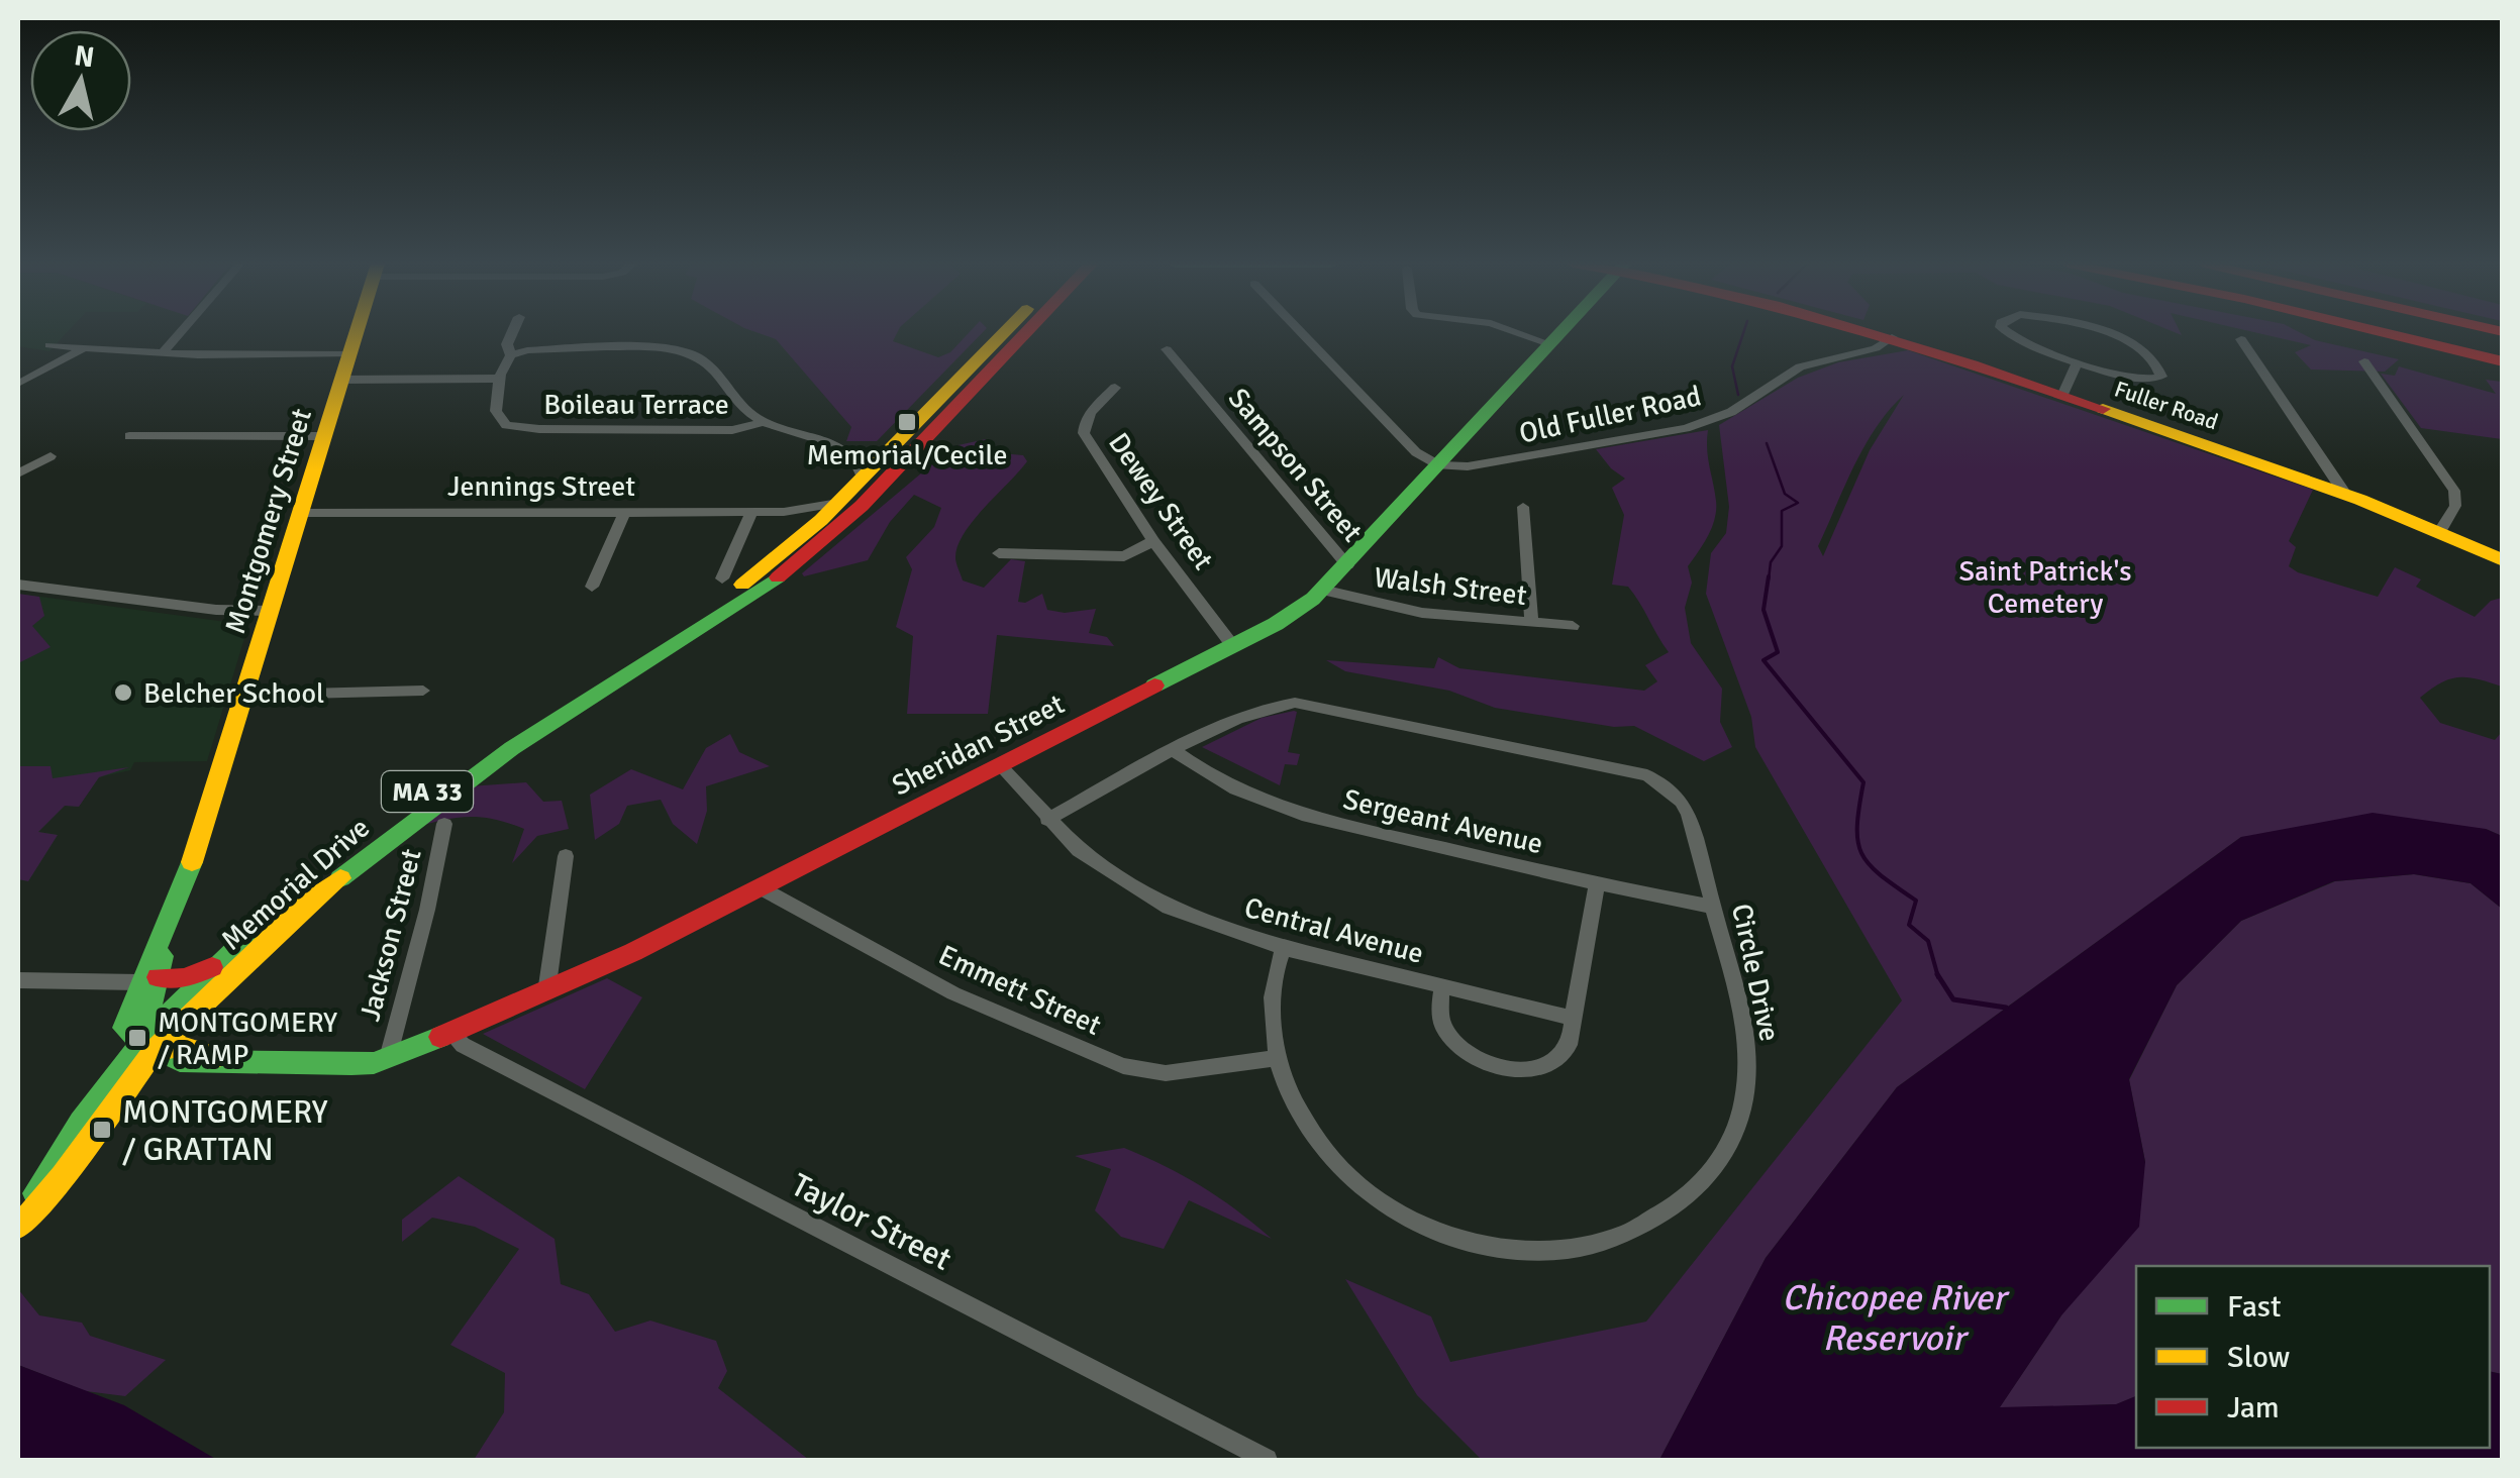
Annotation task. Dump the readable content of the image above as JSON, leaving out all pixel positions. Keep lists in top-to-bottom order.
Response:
{
  "streets": {
    "main road": [
      "Fuller Road",
      "Montgomery Street",
      "Sheridan Street",
      "MA 33",
      "Memorial Drive"
    ],
    "street": [
      "Boileau Terrace",
      "Old Fuller Road",
      "Sampson Street",
      "Jennings Street",
      "Dewey Street",
      "Walsh Street",
      "Sergeant Avenue",
      "Central Avenue",
      "Jackson Street",
      "Circle Drive",
      "Emmett Street",
      "Taylor Street"
    ]
  },
  "crossings": [
    ["Fuller Road", "Old Fuller Road"],
    ["Old Fuller Road", "Sheridan Street"],
    ["Sampson Street", "Sheridan Street"],
    ["Jennings Street", "Montgomery Street"],
    ["Jennings Street", "Memorial Drive"],
    ["Dewey Street", "Sheridan Street"],
    ["Montgomery Street", "Sheridan Street"],
    ["Montgomery Street", "Memorial Drive"],
    ["Walsh Street", "Sheridan Street"],
    ["Sheridan Street", "Memorial Drive"],
    ["Sheridan Street", "Central Avenue"],
    ["Sheridan Street", "Jackson Street"],
    ["Sheridan Street", "Emmett Street"],
    ["Sheridan Street", "Taylor Street"],
    ["Sergeant Avenue", "Circle Drive"],
    ["Central Avenue", "Circle Drive"],
    ["Circle Drive", "Emmett Street"]
  ],
  "water": ["Chicopee River Reservoir"],
  "parks": ["Saint Patrick's Cemetery"],
  "places": {
    "transit": ["Memorial/Cecile", "MONTGOMERY / RAMP", "MONTGOMERY / GRATTAN"],
    "other": ["Belcher School"]
  },
  "legend": ["Fast", "Slow", "Jam"],
  "north": "top"
}
